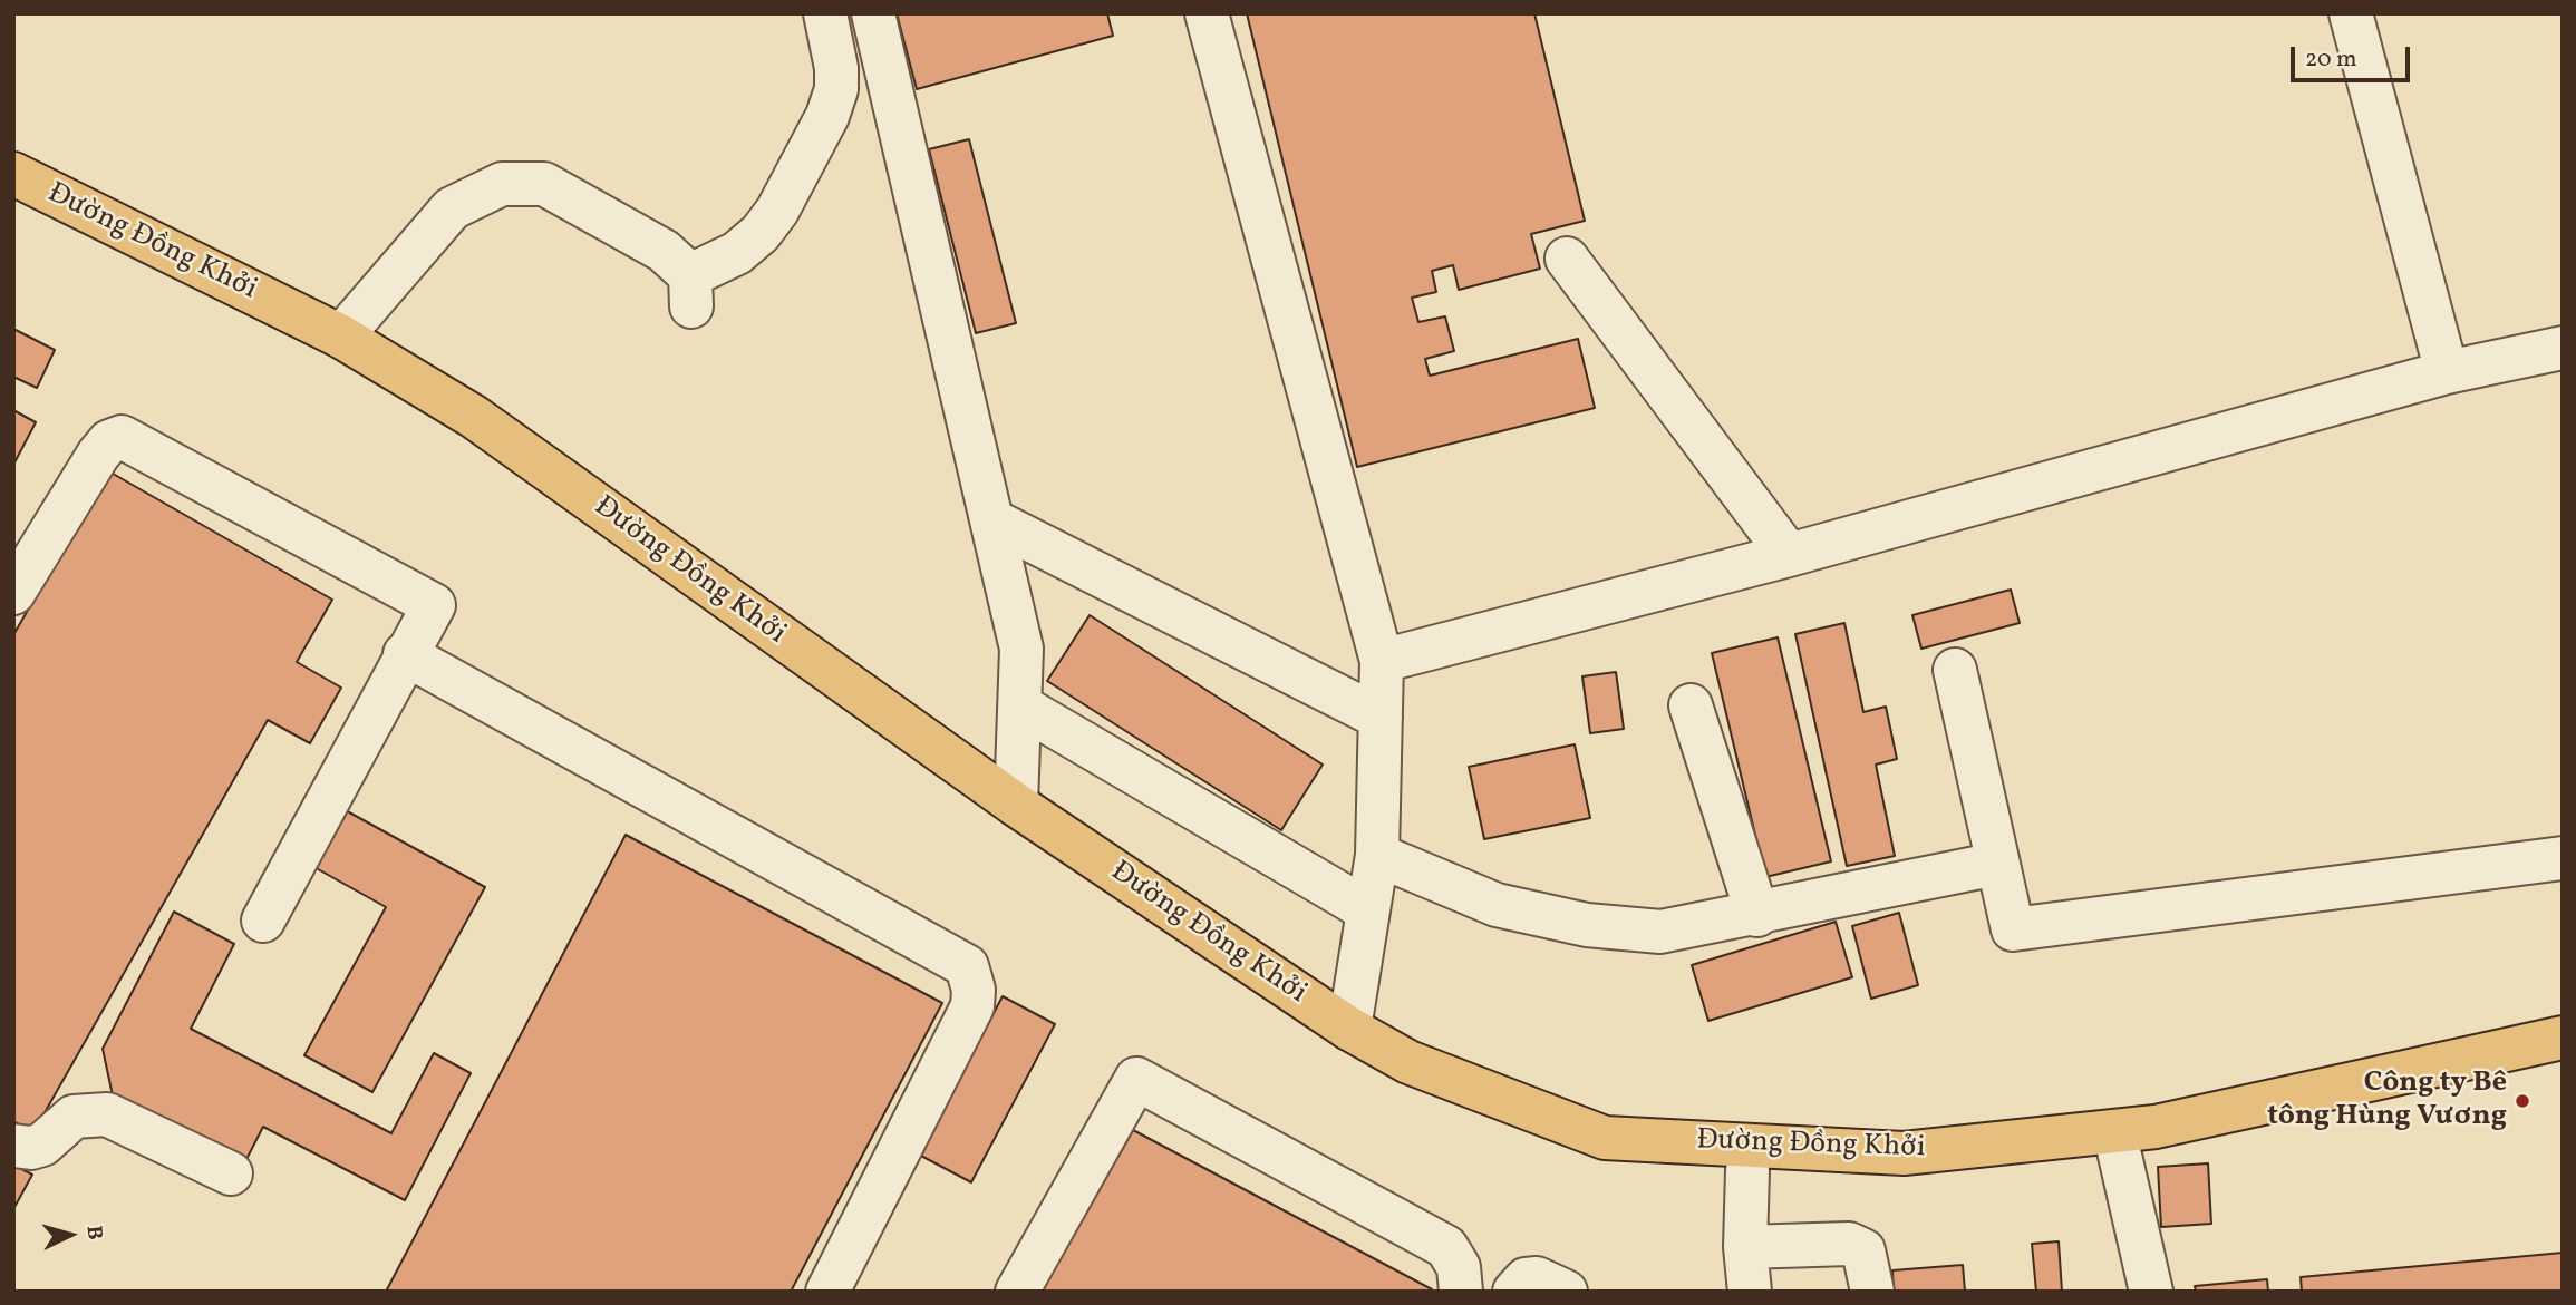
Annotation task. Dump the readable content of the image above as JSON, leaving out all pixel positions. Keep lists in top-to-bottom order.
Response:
{
  "streets": {
    "main road": ["Đường Đồng Khởi"]
  },
  "places": ["Công ty Bê tông Hùng Vương"],
  "scale_bar": "20 m",
  "north": "right"
}
